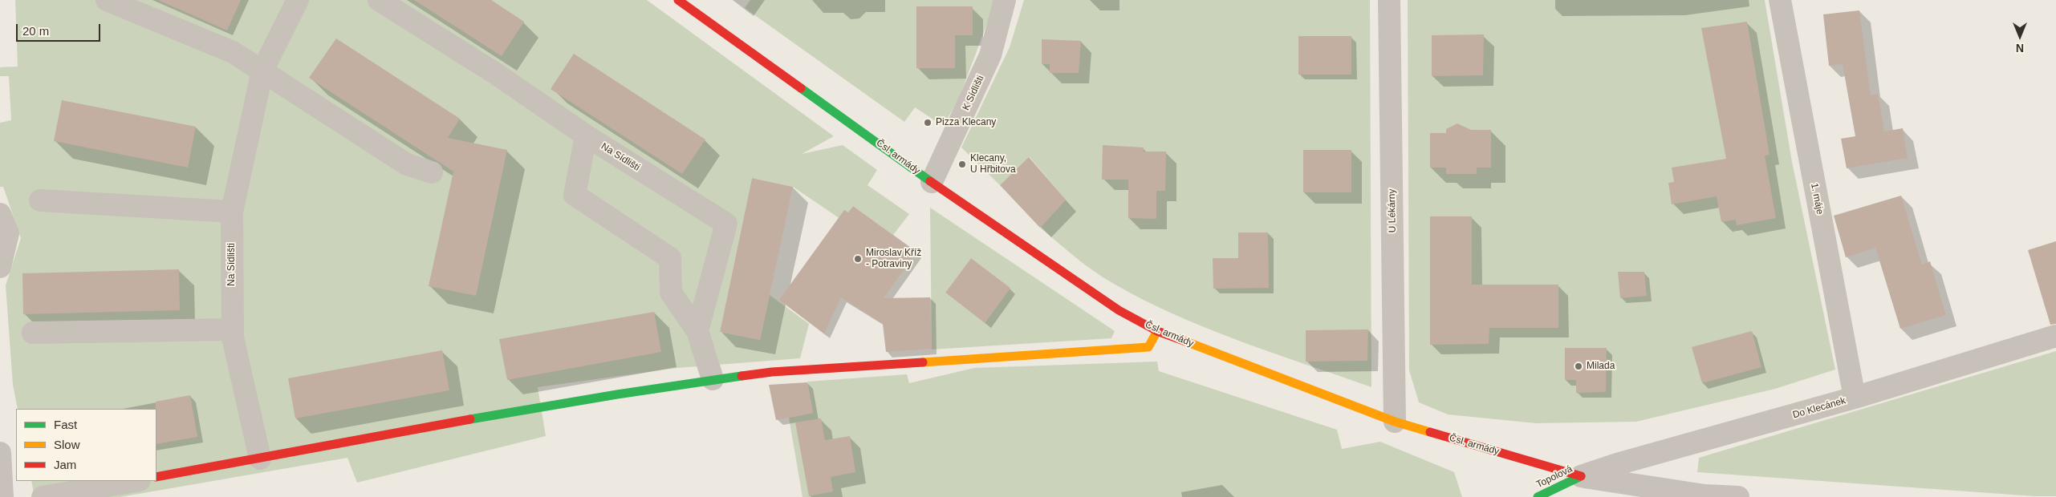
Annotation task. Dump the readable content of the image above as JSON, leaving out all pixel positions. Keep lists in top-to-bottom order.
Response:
{
  "streets": {
    "street": [
      "K Sídlišti",
      "Na Sídlišti",
      "Čsl. armády",
      "1. máje",
      "U Lékárny",
      "Do Klecánek",
      "Topolová"
    ]
  },
  "crossings": [
    ["K Sídlišti", "Čsl. armády"],
    ["Čsl. armády", "U Lékárny"],
    ["Čsl. armády", "Do Klecánek"],
    ["Čsl. armády", "Topolová"],
    ["1. máje", "Do Klecánek"],
    ["Do Klecánek", "Topolová"]
  ],
  "places": [
    "Pizza Klecany",
    "Klecany, U Hřbitova",
    "Miroslav Kříž - Potraviny",
    "Milada"
  ],
  "legend": ["Fast", "Slow", "Jam"],
  "scale_bar": "20 m",
  "north": "bottom"
}
